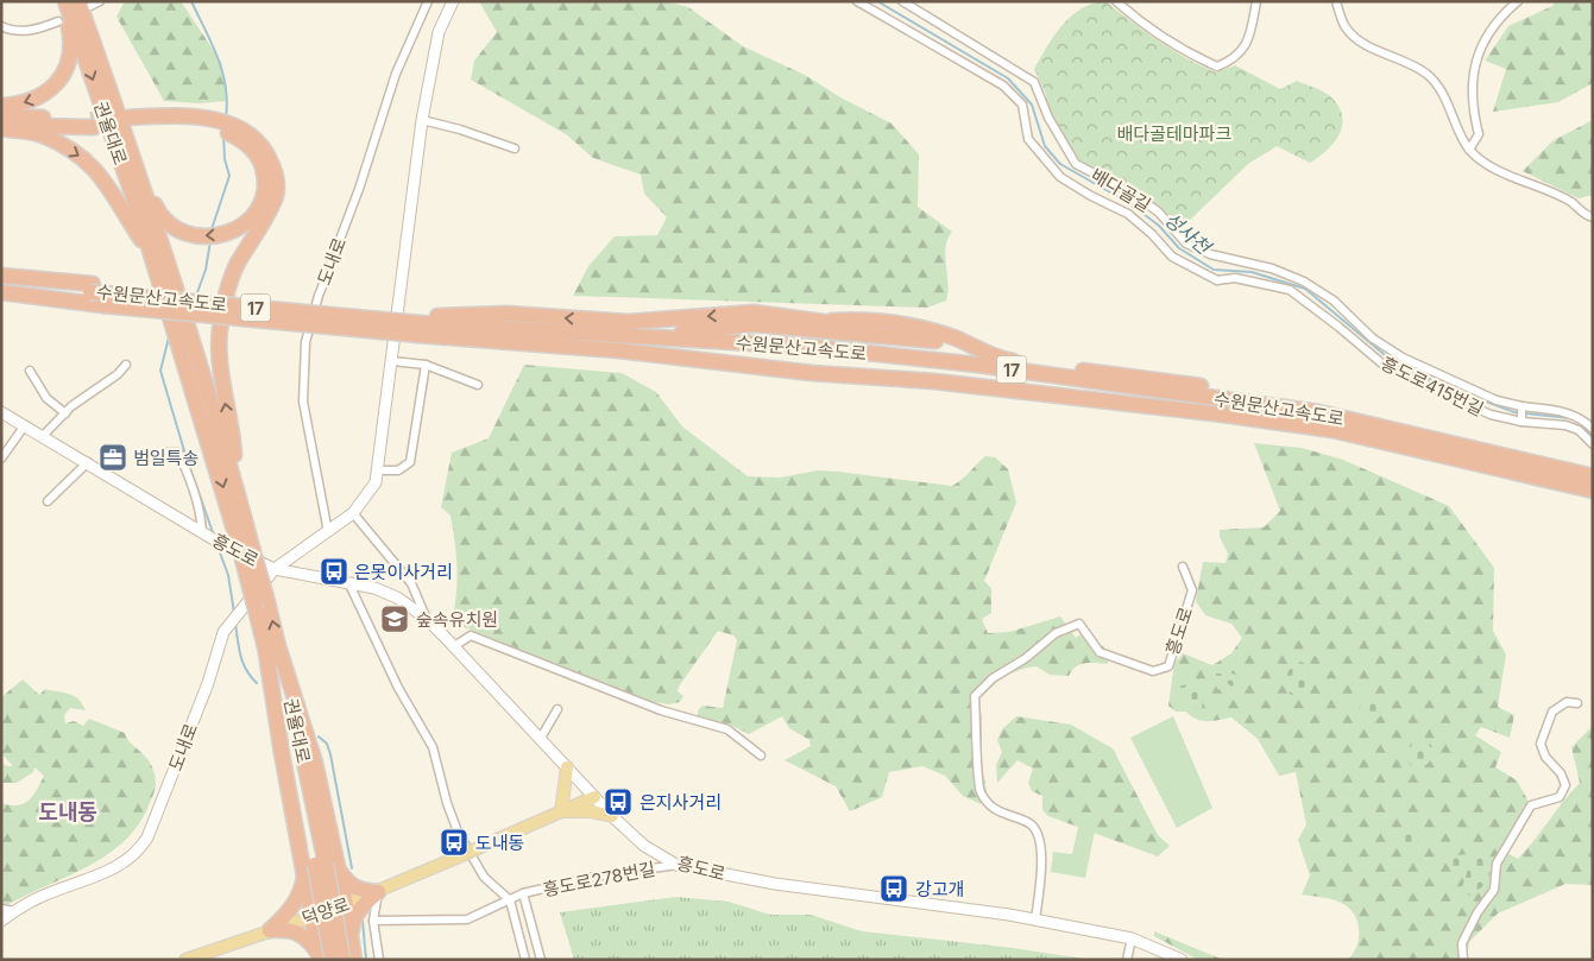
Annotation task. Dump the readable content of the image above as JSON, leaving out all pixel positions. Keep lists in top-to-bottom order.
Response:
{
  "streets": {
    "highway": ["권율대로", "수원문산고속도로", "17"],
    "main road": ["덕양로"],
    "street": [
      "배다골길",
      "도내로",
      "흥도로415번길",
      "흥도로",
      "흥도로278번길"
    ]
  },
  "crossings": [
    ["도내로", "흥도로"],
    ["흥도로", "흥도로278번길"]
  ],
  "districts": ["도내동"],
  "water": ["성사천"],
  "parks": ["배다골테마파크"],
  "places": {
    "office": ["범일특송"],
    "bus stop": [
      "은못이사거리",
      "은지사거리",
      "도내동",
      "강고개"
    ],
    "school or university": ["숲속유치원"]
  }
}
